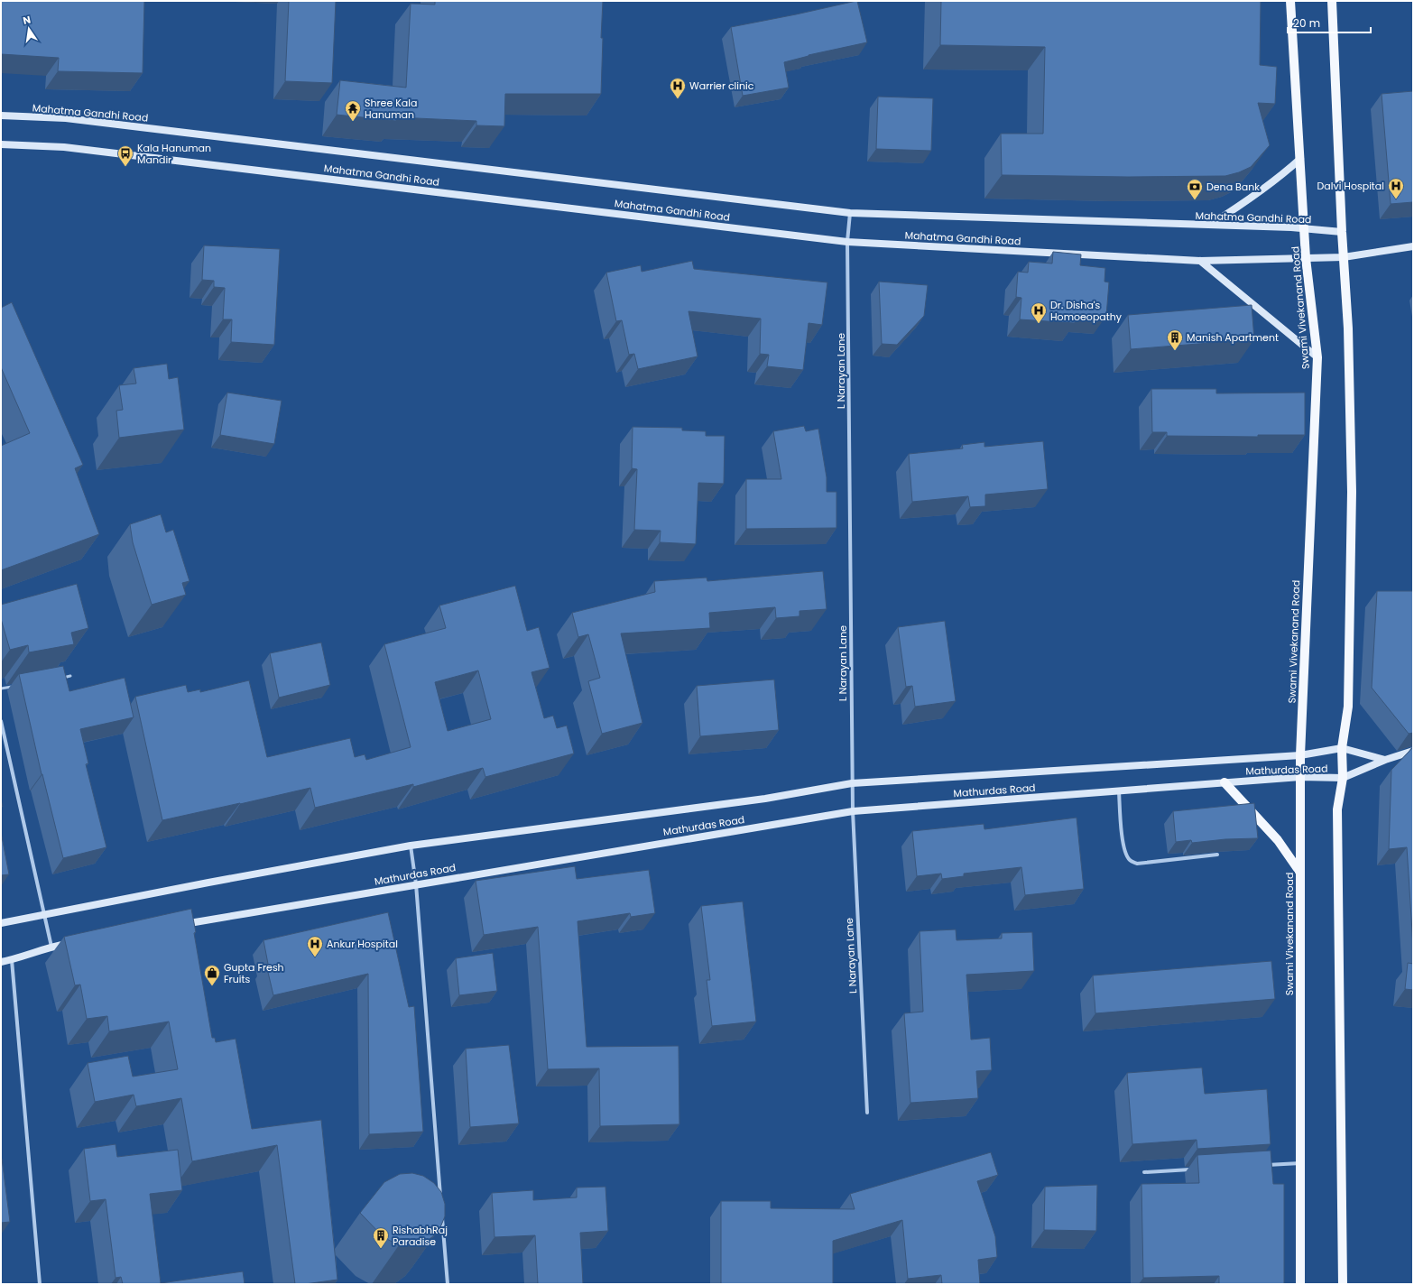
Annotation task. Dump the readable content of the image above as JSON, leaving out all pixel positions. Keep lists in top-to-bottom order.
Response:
{
  "streets": {
    "main road": ["Mahatma Gandhi Road", "Swami Vivekanand Road", "Mathurdas Road"],
    "street": ["L Narayan Lane"]
  },
  "crossings": [
    ["Mahatma Gandhi Road", "Swami Vivekanand Road"],
    ["Mahatma Gandhi Road", "L Narayan Lane"],
    ["Swami Vivekanand Road", "Mathurdas Road"],
    ["L Narayan Lane", "Mathurdas Road"]
  ],
  "places": {
    "hospital": [
      "Warrier clinic",
      "Dalvi Hospital",
      "Dr. Disha's Homoeopathy",
      "Ankur Hospital"
    ],
    "temple": ["Shree Kala Hanuman"],
    "bus stop": ["Kala Hanuman Mandir"],
    "bank": ["Dena Bank"],
    "building": ["Manish Apartment", "RishabhRaj Paradise"],
    "shop": ["Gupta Fresh Fruits"]
  },
  "scale_bar": "20 m",
  "north": "top"
}
